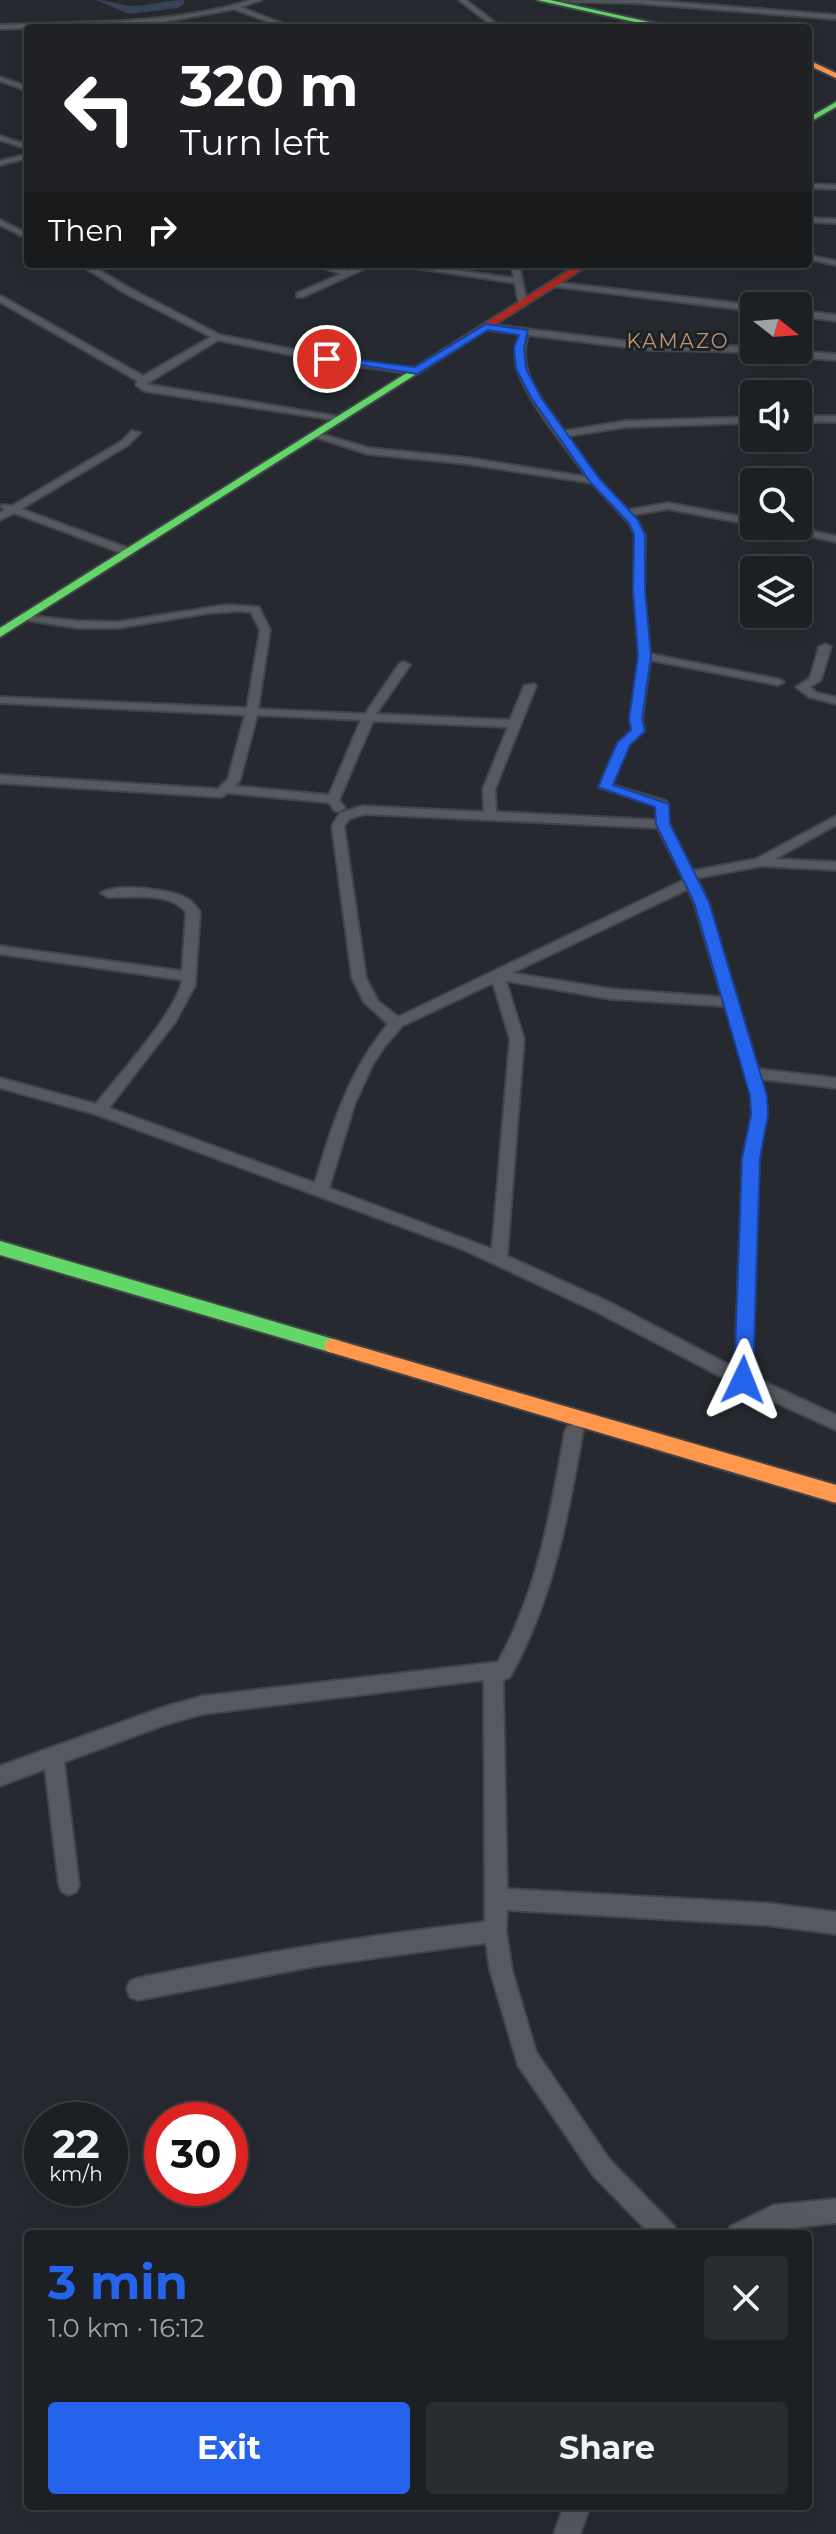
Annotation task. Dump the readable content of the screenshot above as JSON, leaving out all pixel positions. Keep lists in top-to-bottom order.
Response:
{
  "districts": ["KAMAZO"],
  "north": "right",
  "page": {
    "turn": ["320 m", "Turn left"],
    "then": "Then",
    "speed": "22 km/h",
    "limit": "30",
    "heading": ["3 min", "1.0 km · 16:12"],
    "buttons": ["Exit", "Share"]
  }
}
